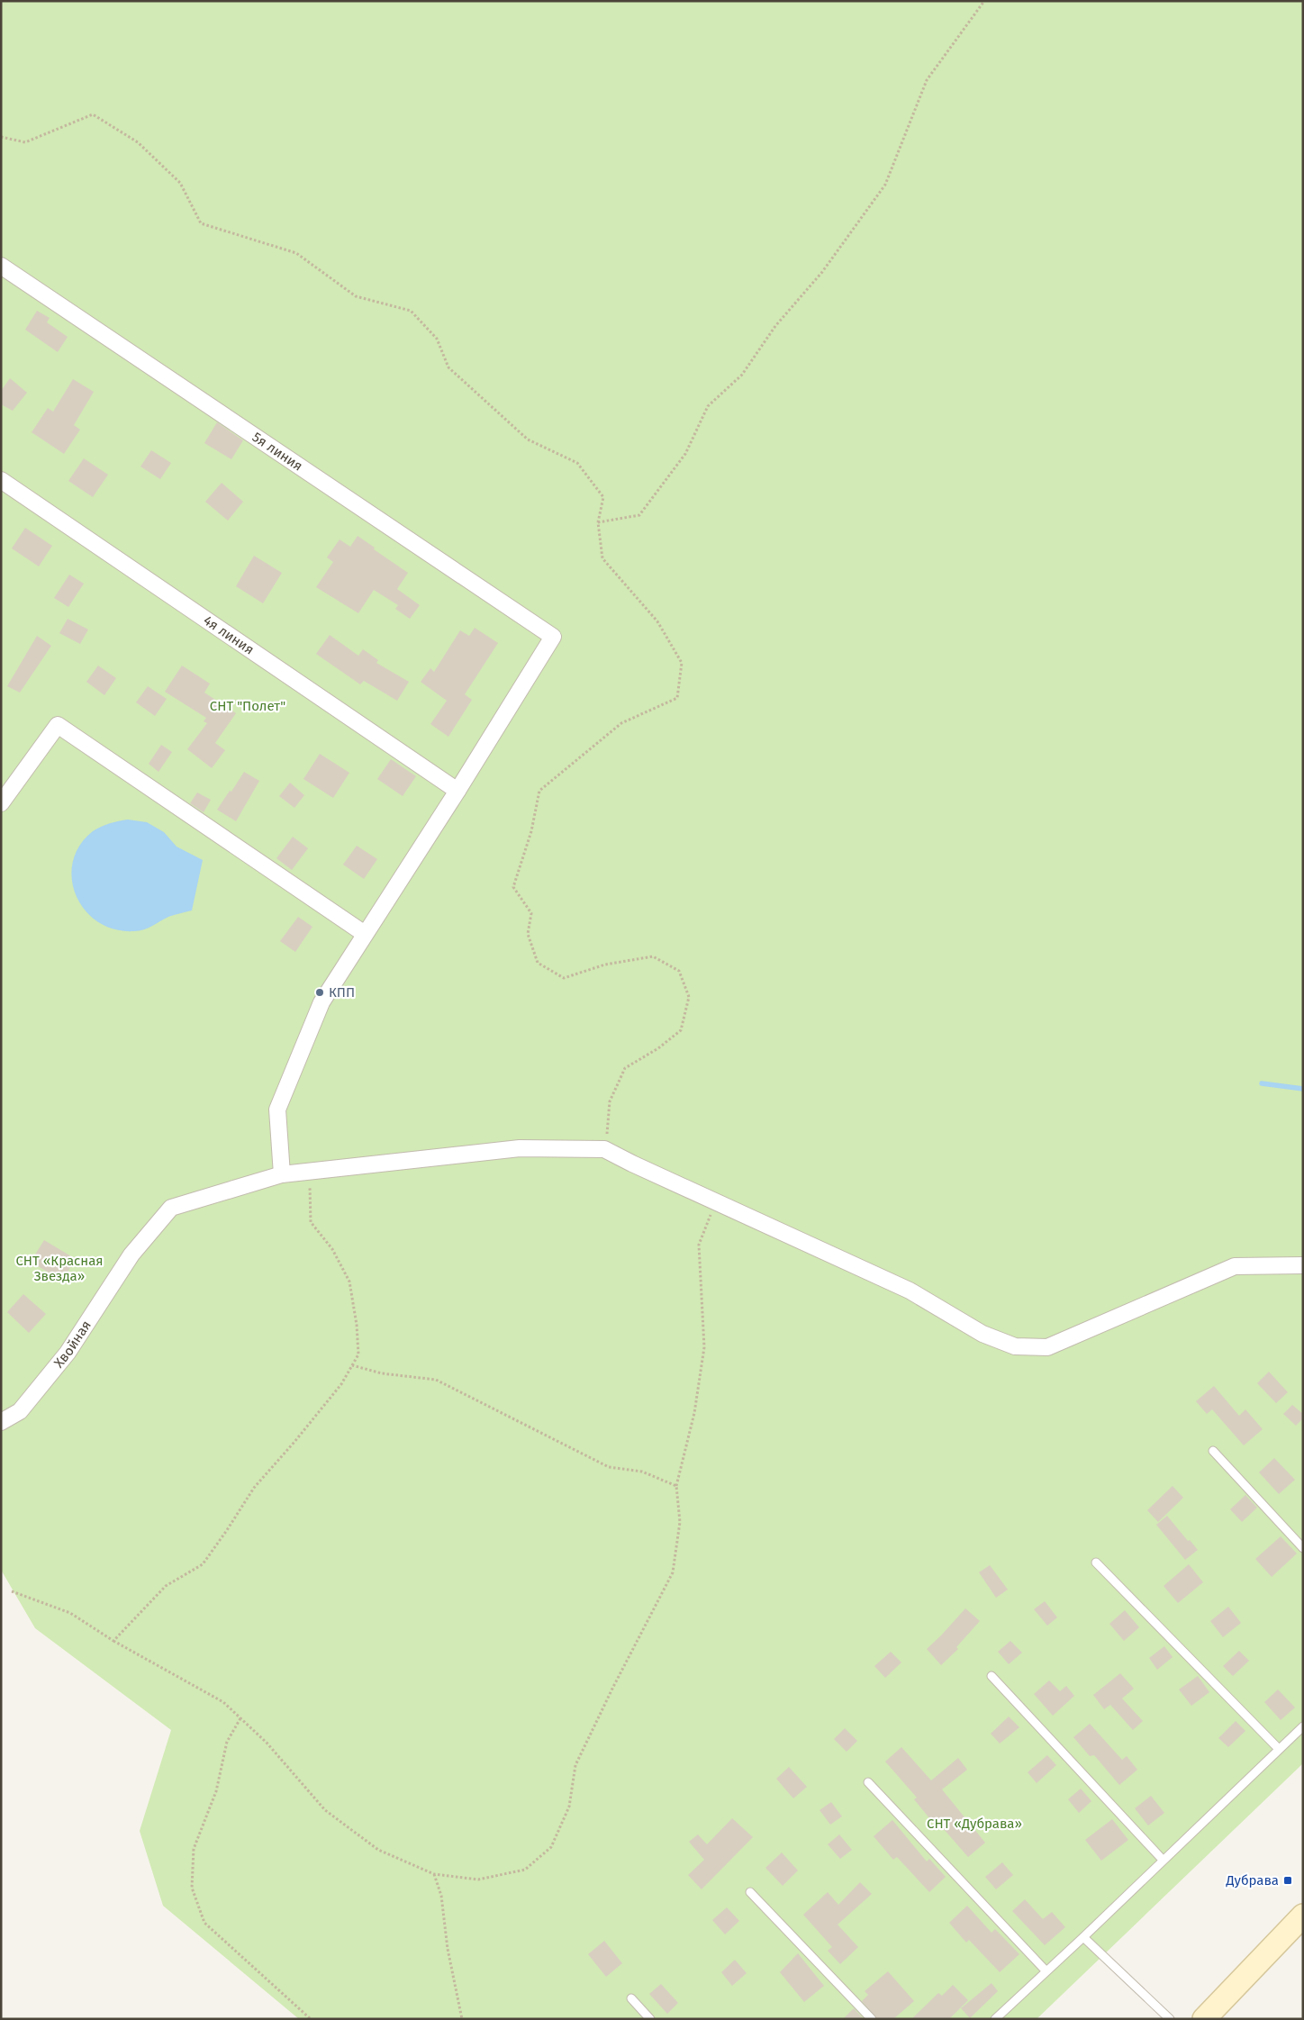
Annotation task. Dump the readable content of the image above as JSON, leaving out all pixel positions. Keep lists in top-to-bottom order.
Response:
{
  "streets": {
    "street": ["5я линия", "4я линия", "Хвойная"]
  },
  "crossings": [
    ["5я линия", "4я линия"]
  ],
  "parks": ["СНТ \"Полет\"", "СНТ «Красная Звезда»", "СНТ «Дубрава»"],
  "places": {
    "other": ["КПП"],
    "transit": ["Дубрава"]
  }
}
